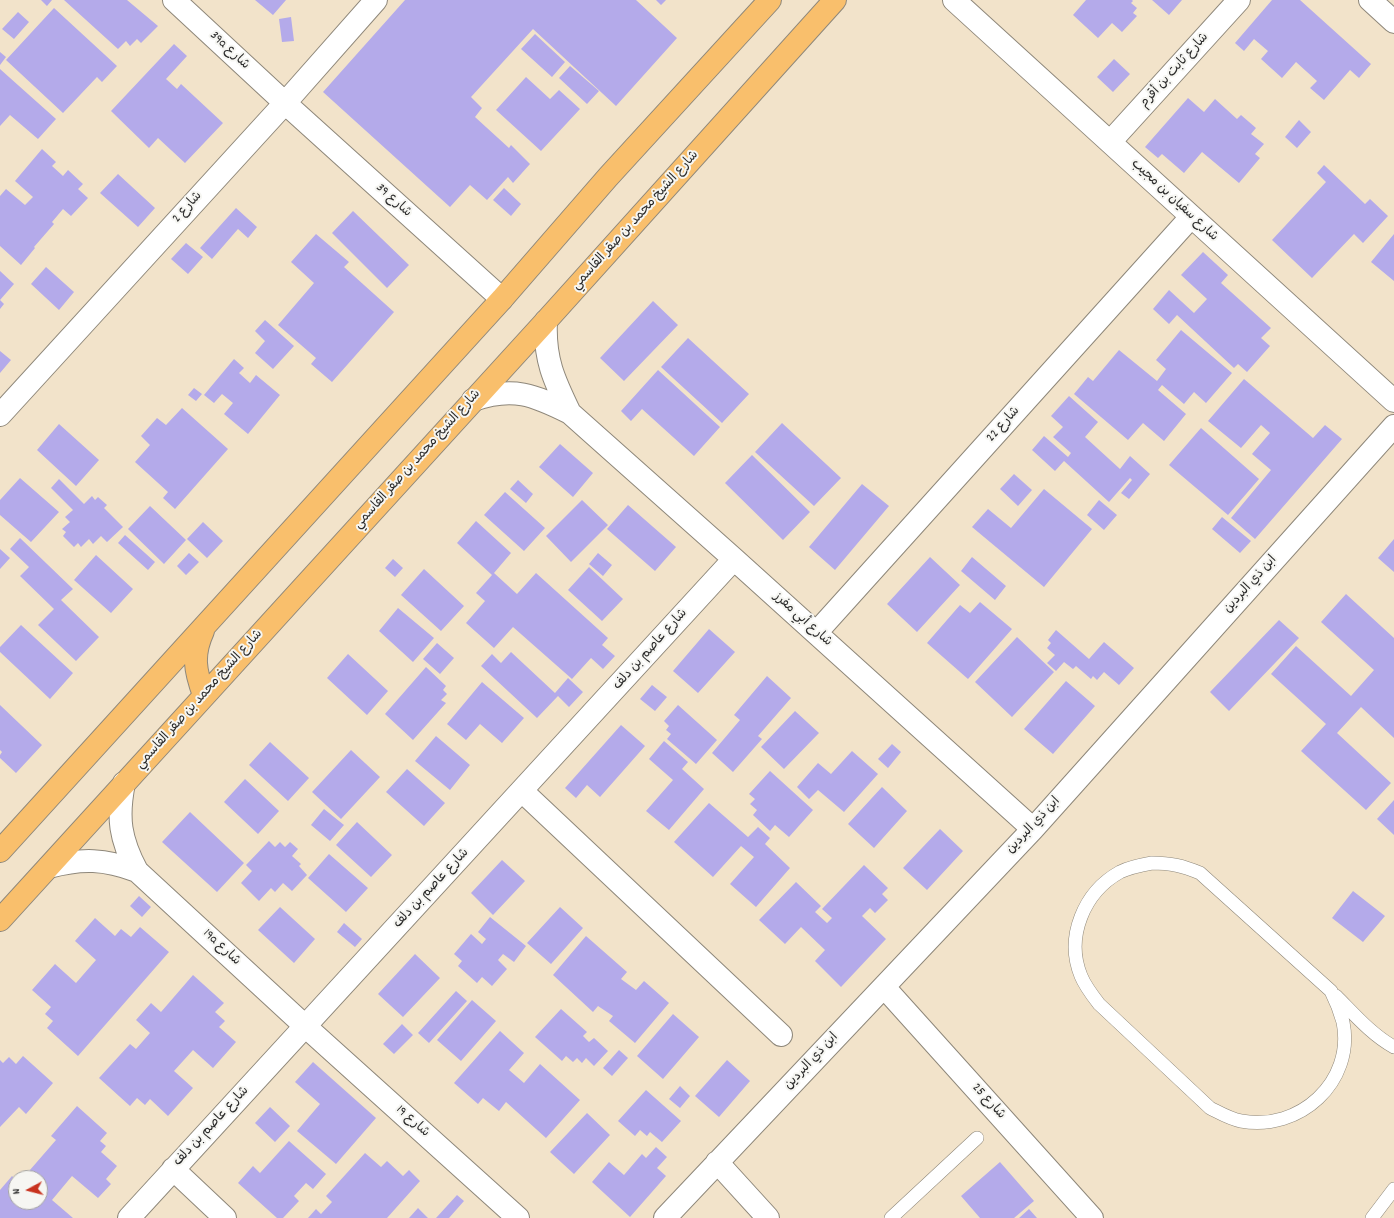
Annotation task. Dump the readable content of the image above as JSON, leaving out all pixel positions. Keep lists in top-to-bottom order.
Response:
{
  "streets": {
    "main road": ["شارع الشيخ محمد بن صقر القاسمي"],
    "street": [
      "39a شارع",
      "شارع ثابت بن أقرم",
      "شارع 39",
      "شارع سفيان بن مجيب",
      "شارع 2",
      "شارع 22",
      "ابن ذي البردين",
      "شارع أبي مفرز",
      "شارع عاصم بن دلف",
      "19a شارع",
      "شارع 25",
      "شارع 19"
    ]
  },
  "crossings": [
    ["39a شارع", "شارع 39"],
    ["39a شارع", "شارع 2"],
    ["شارع ثابت بن أقرم", "شارع سفيان بن مجيب"],
    ["شارع 39", "شارع 2"],
    ["شارع سفيان بن مجيب", "شارع 22"],
    ["شارع الشيخ محمد بن صقر القاسمي", "شارع أبي مفرز"],
    ["شارع الشيخ محمد بن صقر القاسمي", "19a شارع"],
    ["شارع 22", "شارع أبي مفرز"],
    ["ابن ذي البردين", "شارع أبي مفرز"],
    ["ابن ذي البردين", "شارع 25"],
    ["شارع أبي مفرز", "شارع عاصم بن دلف"],
    ["شارع عاصم بن دلف", "19a شارع"],
    ["شارع عاصم بن دلف", "شارع 19"],
    ["19a شارع", "شارع 19"]
  ],
  "north": "left"
}
